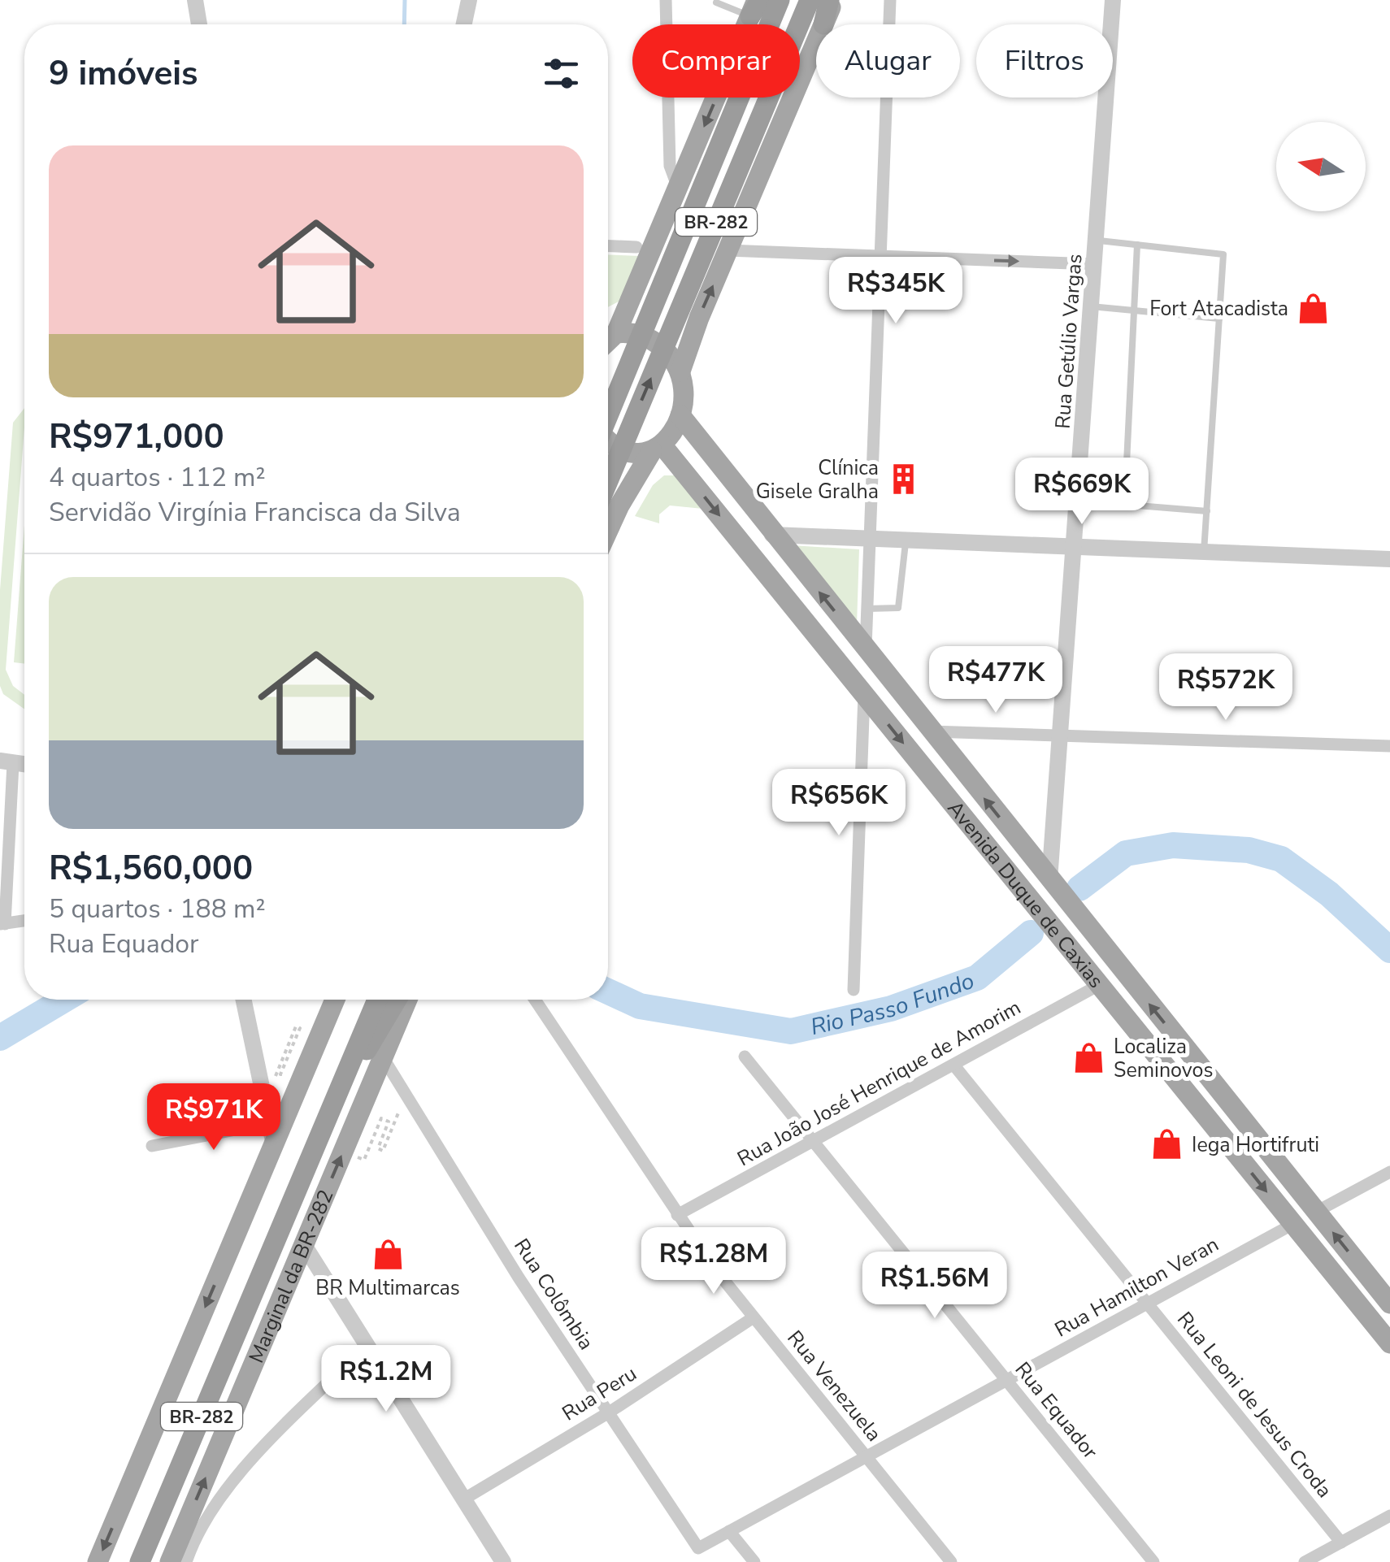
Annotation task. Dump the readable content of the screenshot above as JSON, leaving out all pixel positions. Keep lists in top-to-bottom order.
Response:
{
  "streets": {
    "highway": ["BR-282"],
    "main road": ["Avenida Duque de Caxias", "Marginal da BR-282"],
    "street": [
      "Rua Getúlio Vargas",
      "Rua João José Henrique de Amorim",
      "Rua Hamilton Veran",
      "Rua Colômbia",
      "Rua Venezuela",
      "Rua Peru",
      "Rua Leoni de Jesus Croda",
      "Rua Equador"
    ]
  },
  "crossings": [
    ["Rua Getúlio Vargas", "Avenida Duque de Caxias"],
    ["Avenida Duque de Caxias", "Rua João José Henrique de Amorim"],
    ["Avenida Duque de Caxias", "Rua Hamilton Veran"],
    ["Rua João José Henrique de Amorim", "Rua Venezuela"],
    ["Rua João José Henrique de Amorim", "Rua Leoni de Jesus Croda"],
    ["Rua João José Henrique de Amorim", "Rua Equador"],
    ["Marginal da BR-282", "Rua Colômbia"],
    ["Rua Hamilton Veran", "Rua Colômbia"],
    ["Rua Hamilton Veran", "Rua Venezuela"],
    ["Rua Hamilton Veran", "Rua Leoni de Jesus Croda"],
    ["Rua Hamilton Veran", "Rua Equador"],
    ["Rua Colômbia", "Rua Peru"],
    ["Rua Venezuela", "Rua Peru"]
  ],
  "water": ["Rio Passo Fundo"],
  "places": {
    "shop": [
      "Fort Atacadista",
      "Localiza Seminovos",
      "Iega Hortifruti",
      "BR Multimarcas"
    ],
    "building": ["Clínica Gisele Gralha"]
  },
  "north": "left",
  "page": {
    "chip": ["Comprar", "Alugar", "Filtros"],
    "heading": "9 imóveis",
    "list": [
      {
        "name": "R$971,000",
        "note": "4 quartos · 112 m² · Servidão Virgínia Francisca da Silva"
      },
      {
        "name": "R$1,560,000",
        "note": "5 quartos · 188 m² · Rua Equador"
      }
    ],
    "price": [
      "R$345K",
      "R$669K",
      "R$477K",
      "R$572K",
      "R$656K",
      "R$971K",
      "R$1.28M",
      "R$1.56M",
      "R$1.2M"
    ]
  }
}
